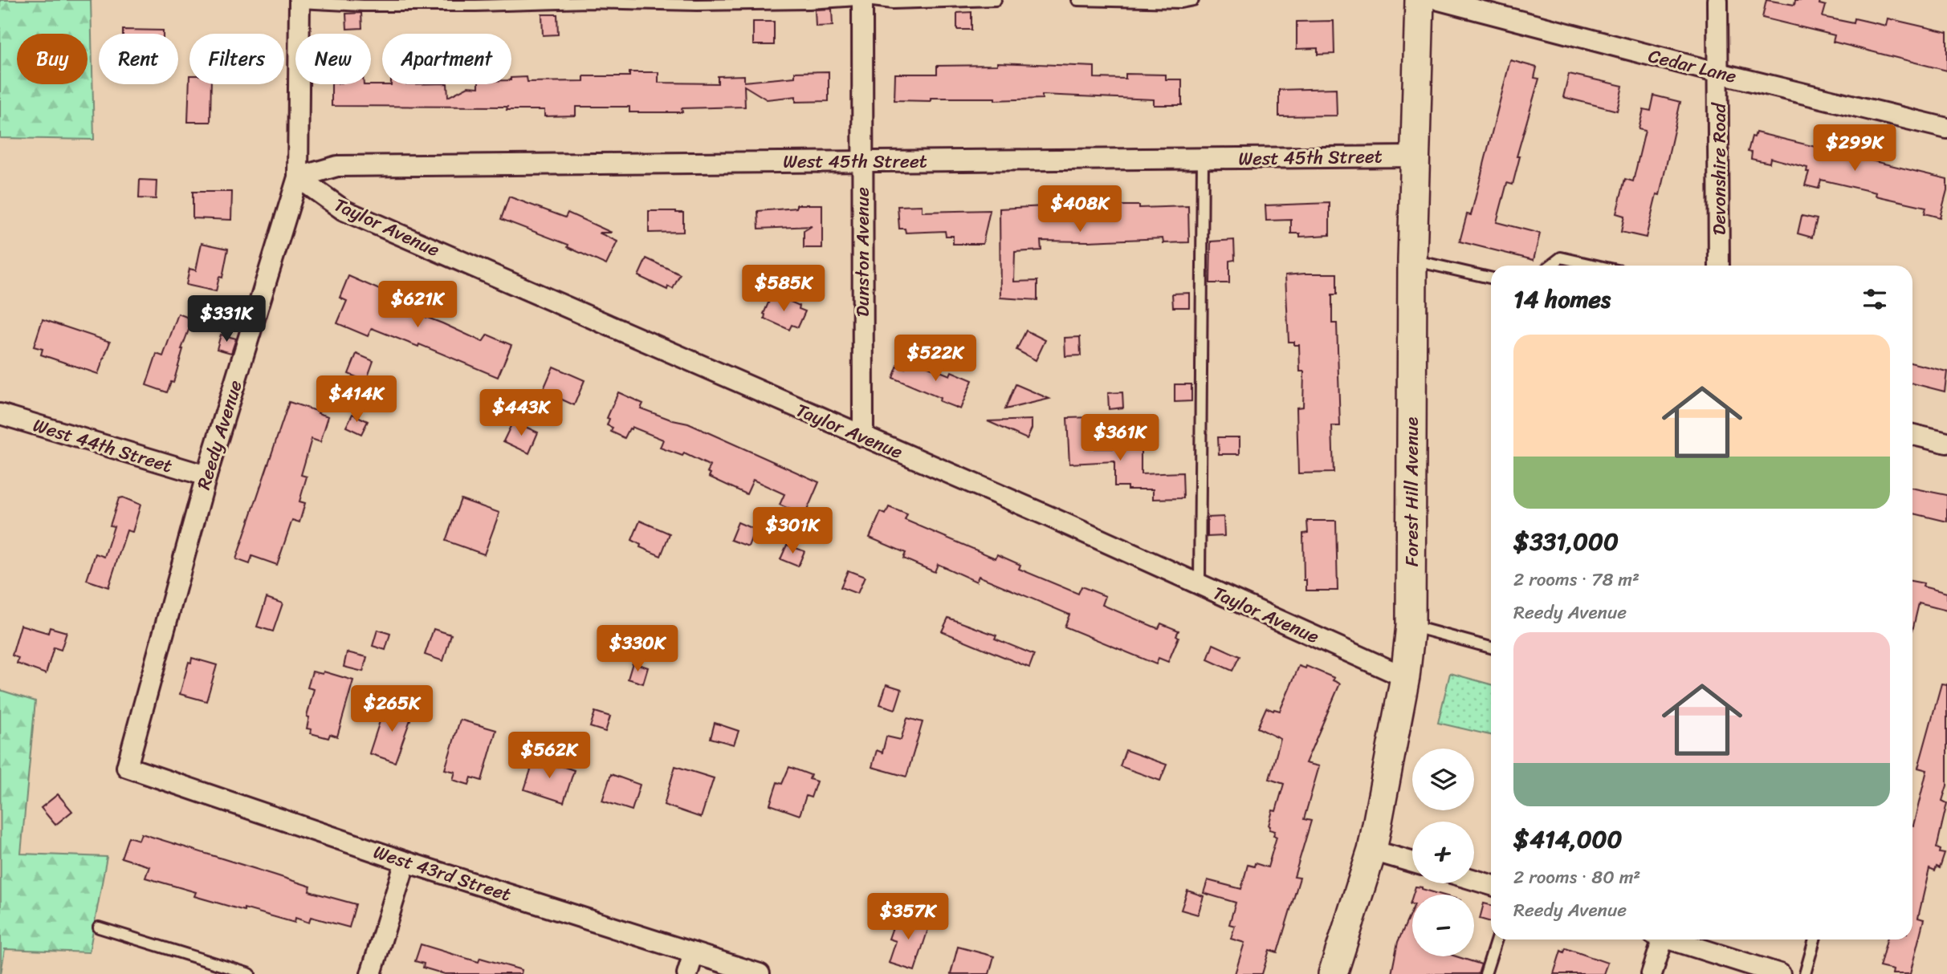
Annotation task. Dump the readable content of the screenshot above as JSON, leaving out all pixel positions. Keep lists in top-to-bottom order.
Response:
{
  "streets": {
    "main road": ["Forest Hill Avenue"],
    "street": [
      "Cedar Lane",
      "West 45th Street",
      "Devonshire Road",
      "Taylor Avenue",
      "Dunston Avenue",
      "Reedy Avenue",
      "West 44th Street",
      "West 43rd Street"
    ]
  },
  "crossings": [
    ["Cedar Lane", "Devonshire Road"],
    ["West 45th Street", "Taylor Avenue"],
    ["West 45th Street", "Dunston Avenue"],
    ["West 45th Street", "Reedy Avenue"],
    ["West 45th Street", "Forest Hill Avenue"],
    ["Taylor Avenue", "Dunston Avenue"],
    ["Taylor Avenue", "Reedy Avenue"],
    ["Taylor Avenue", "Forest Hill Avenue"],
    ["Reedy Avenue", "West 44th Street"],
    ["Reedy Avenue", "West 43rd Street"]
  ],
  "page": {
    "chip": [
      "Buy",
      "Rent",
      "Filters",
      "New",
      "Apartment"
    ],
    "price": [
      "$299K",
      "$408K",
      "$585K",
      "$621K",
      "$331K",
      "$522K",
      "$414K",
      "$443K",
      "$361K",
      "$301K",
      "$330K",
      "$265K",
      "$562K",
      "$357K"
    ],
    "heading": "14 homes",
    "list": [
      {
        "name": "$331,000",
        "note": "2 rooms · 78 m² · Reedy Avenue"
      },
      {
        "name": "$414,000",
        "note": "2 rooms · 80 m² · Reedy Avenue"
      }
    ],
    "map_buttons": ["+", "−"]
  }
}
